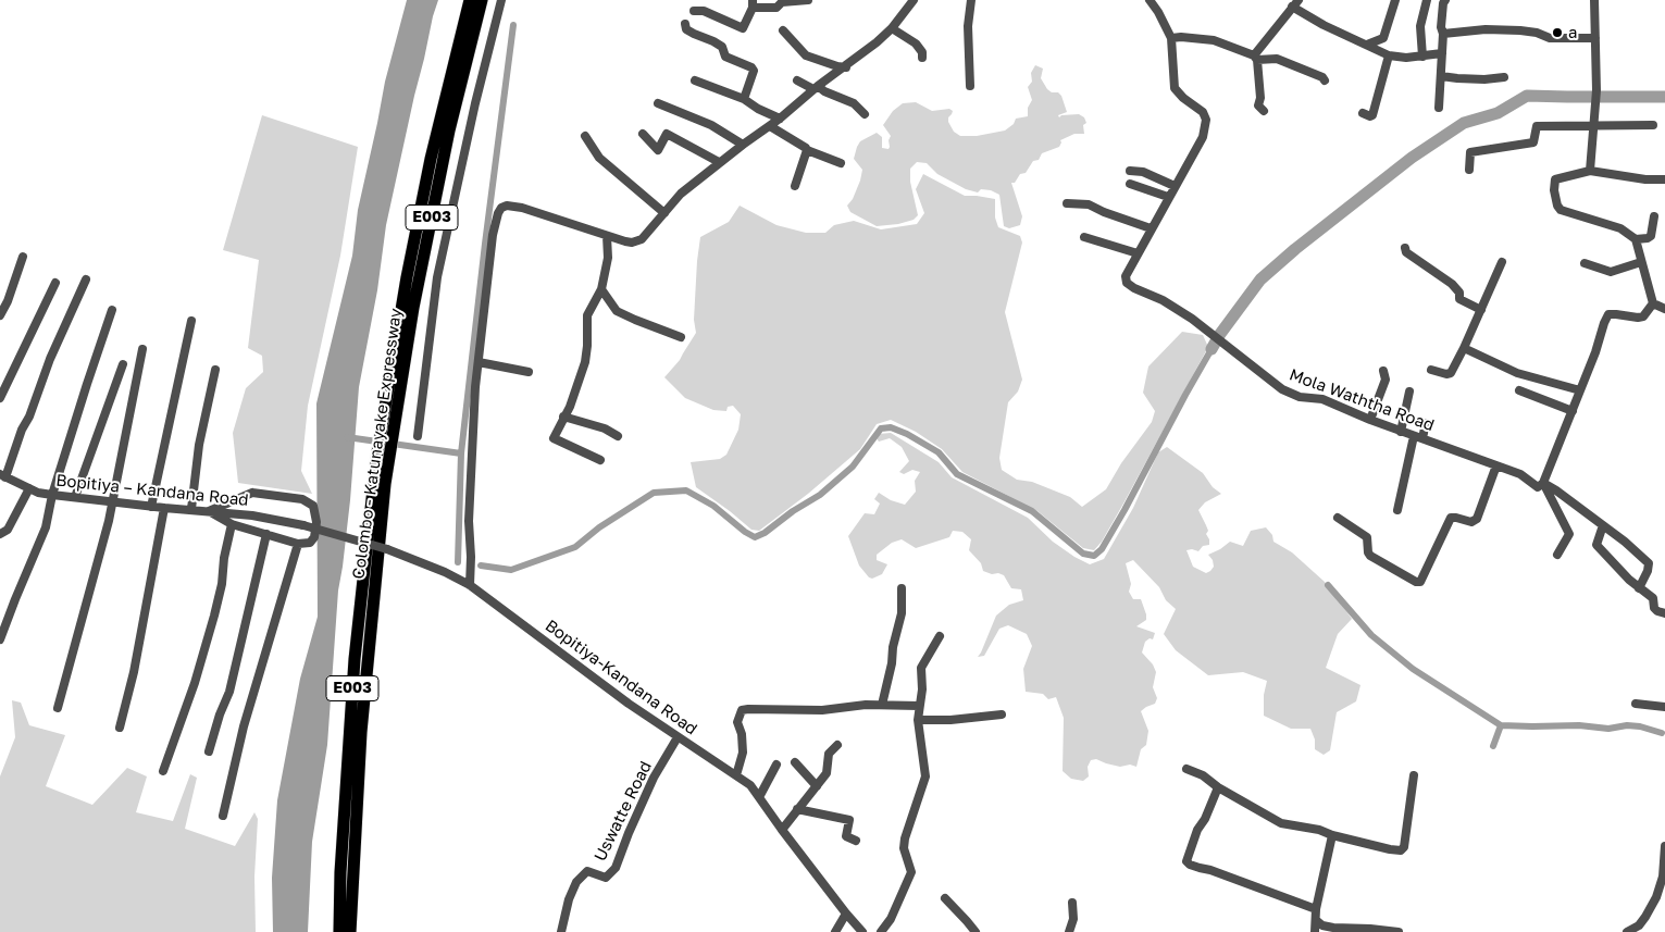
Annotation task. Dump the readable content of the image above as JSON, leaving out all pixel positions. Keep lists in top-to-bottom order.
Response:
{
  "streets": {
    "highway": ["E003", "Colombo - Katunayake Expressway"],
    "street": [
      "Mola Waththa Road",
      "Bopitiya – Kandana Road",
      "Bopitiya-Kandana Road",
      "Uswatte Road"
    ]
  },
  "crossings": [
    ["Bopitiya – Kandana Road", "Bopitiya-Kandana Road"],
    ["Bopitiya-Kandana Road", "Uswatte Road"]
  ],
  "places": ["a"]
}
